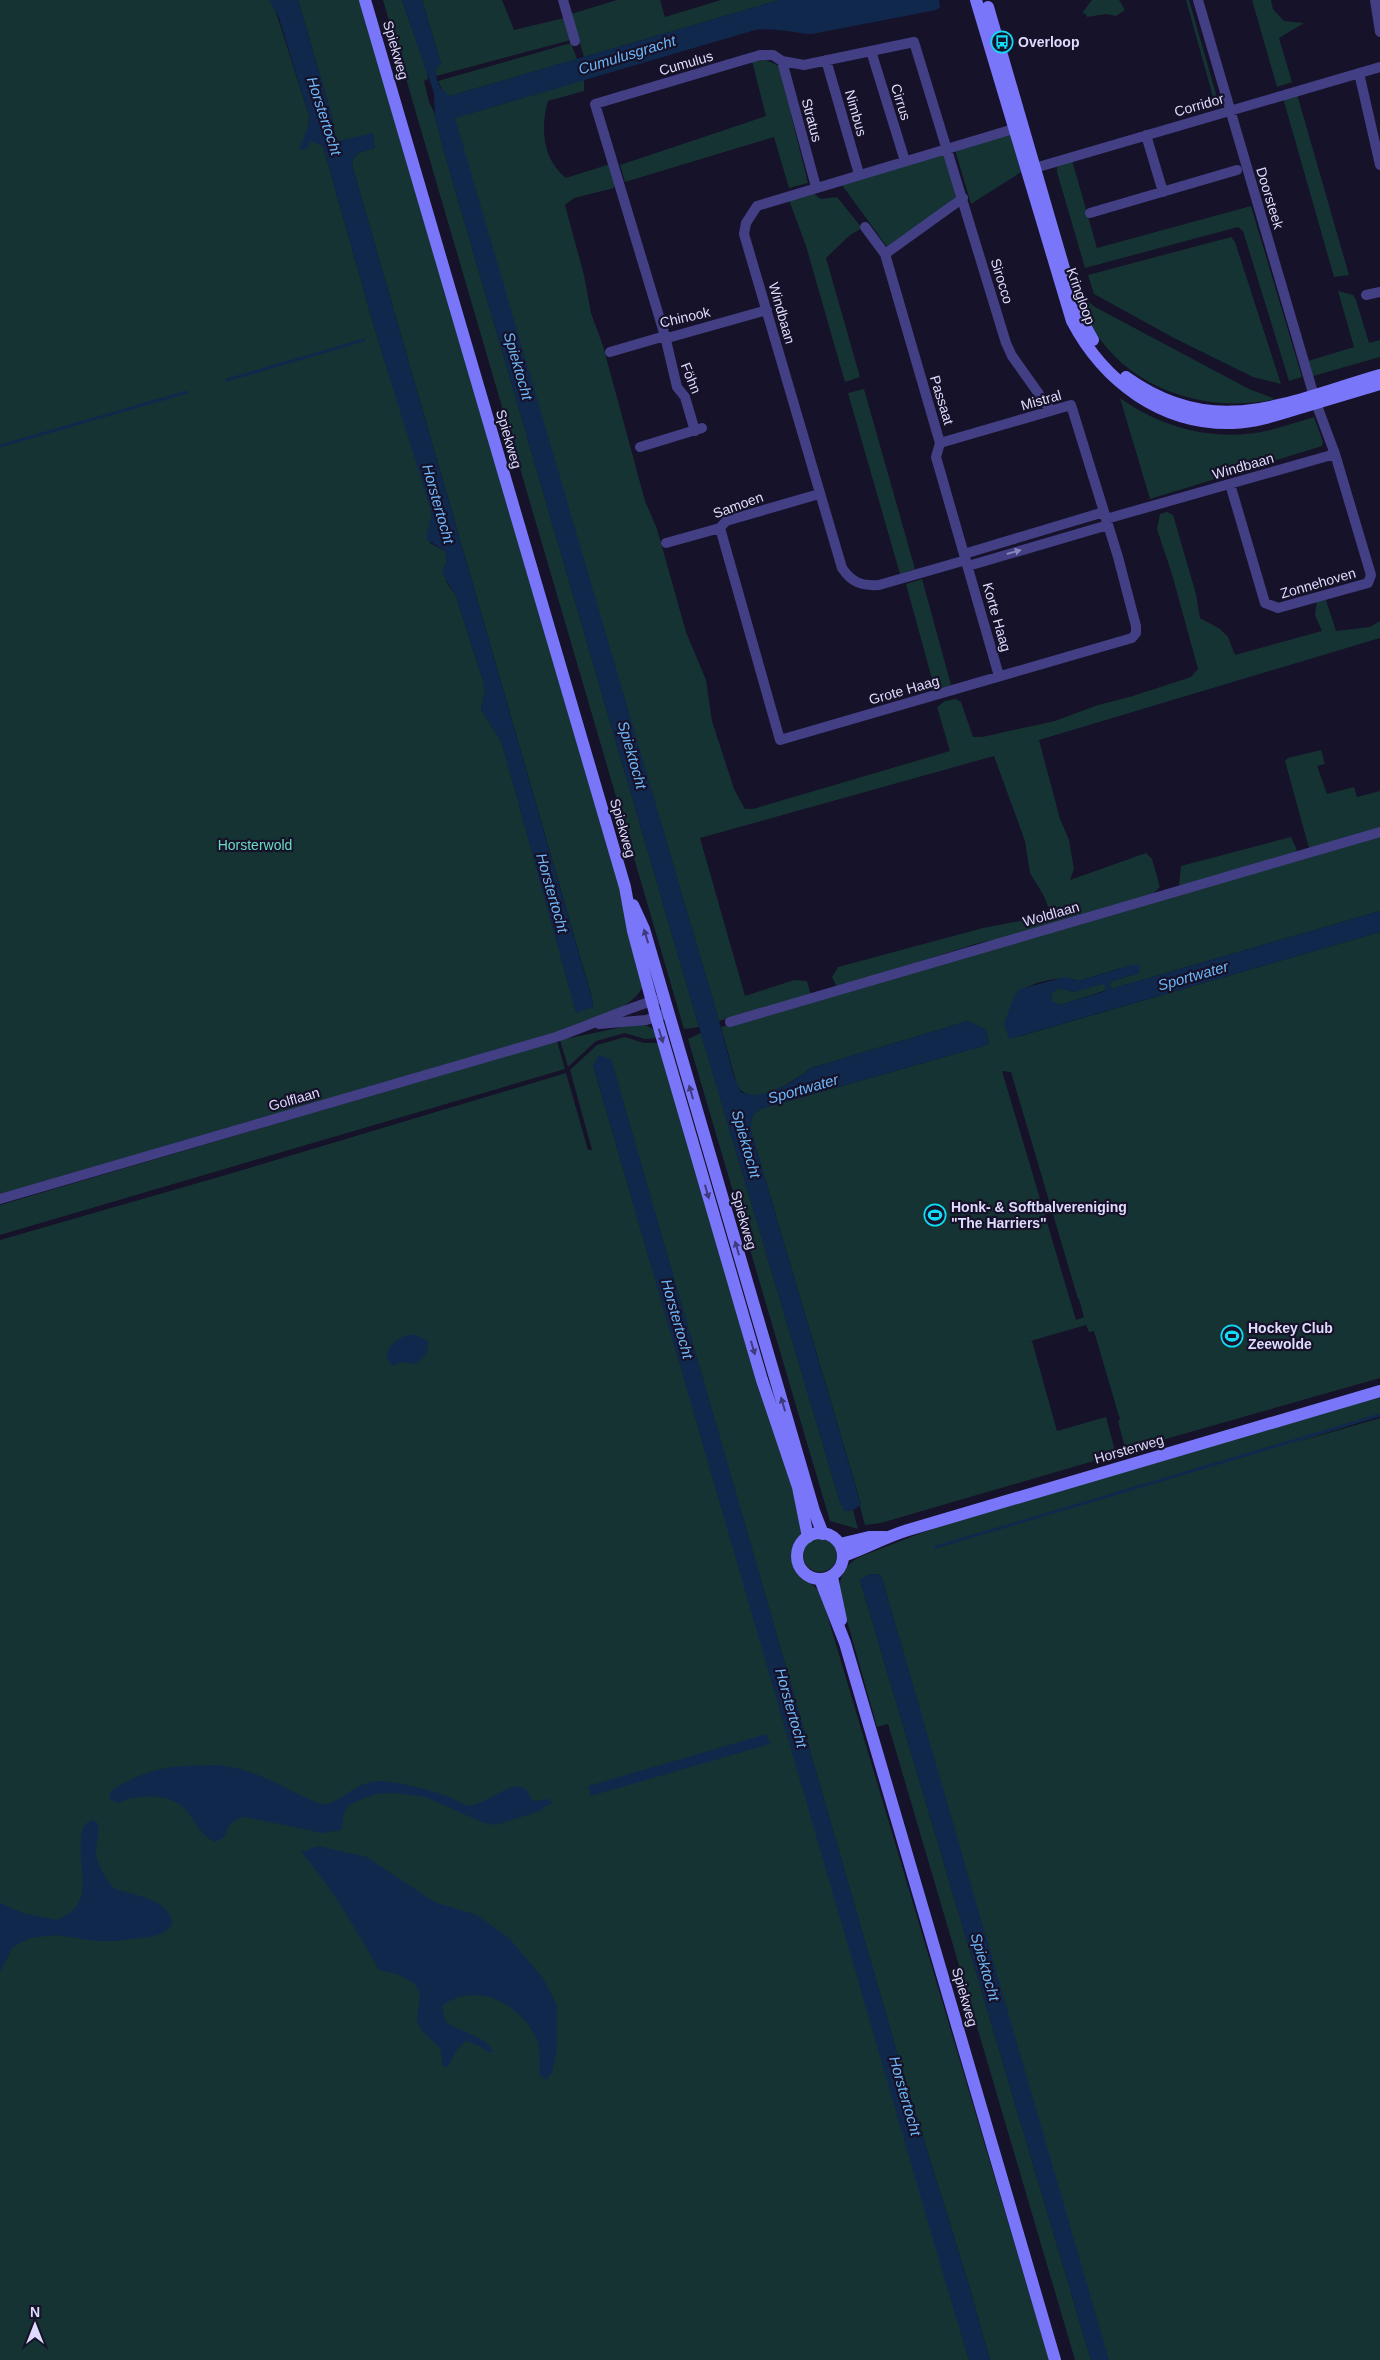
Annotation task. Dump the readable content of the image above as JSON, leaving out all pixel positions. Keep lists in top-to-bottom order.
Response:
{
  "streets": {
    "main road": ["Spiekweg", "Kringloop", "Horsterweg"],
    "street": [
      "Cumulus",
      "Cirrus",
      "Corridor",
      "Nimbus",
      "Stratus",
      "Doorsteek",
      "Sirocco",
      "Windbaan",
      "Chinook",
      "Föhn",
      "Passaat",
      "Mistral",
      "Samoen",
      "Zonnehoven",
      "Korte Haag",
      "Grote Haag",
      "Woldlaan",
      "Golflaan"
    ]
  },
  "crossings": [
    ["Spiekweg", "Golflaan"],
    ["Spiekweg", "Horsterweg"],
    ["Cumulus", "Cirrus"],
    ["Cumulus", "Nimbus"],
    ["Cumulus", "Stratus"],
    ["Cumulus", "Sirocco"],
    ["Cumulus", "Windbaan"],
    ["Cumulus", "Chinook"],
    ["Cumulus", "Föhn"],
    ["Cirrus", "Windbaan"],
    ["Corridor", "Doorsteek"],
    ["Corridor", "Kringloop"],
    ["Nimbus", "Windbaan"],
    ["Stratus", "Windbaan"],
    ["Doorsteek", "Kringloop"],
    ["Sirocco", "Windbaan"],
    ["Sirocco", "Mistral"],
    ["Kringloop", "Windbaan"],
    ["Windbaan", "Chinook"],
    ["Windbaan", "Passaat"],
    ["Windbaan", "Mistral"],
    ["Windbaan", "Samoen"],
    ["Windbaan", "Zonnehoven"],
    ["Windbaan", "Korte Haag"],
    ["Windbaan", "Grote Haag"],
    ["Chinook", "Föhn"],
    ["Passaat", "Mistral"],
    ["Passaat", "Korte Haag"],
    ["Mistral", "Grote Haag"],
    ["Samoen", "Grote Haag"],
    ["Korte Haag", "Grote Haag"]
  ],
  "water": [
    "Cumulusgracht",
    "Horstertocht",
    "Spiektocht",
    "Sportwater"
  ],
  "parks": ["Horsterwold"],
  "places": {
    "bus stop": ["Overloop"],
    "sports": ["Honk- & Softbalvereniging \"The Harriers\"", "Hockey Club Zeewolde"]
  },
  "north": "top"
}
